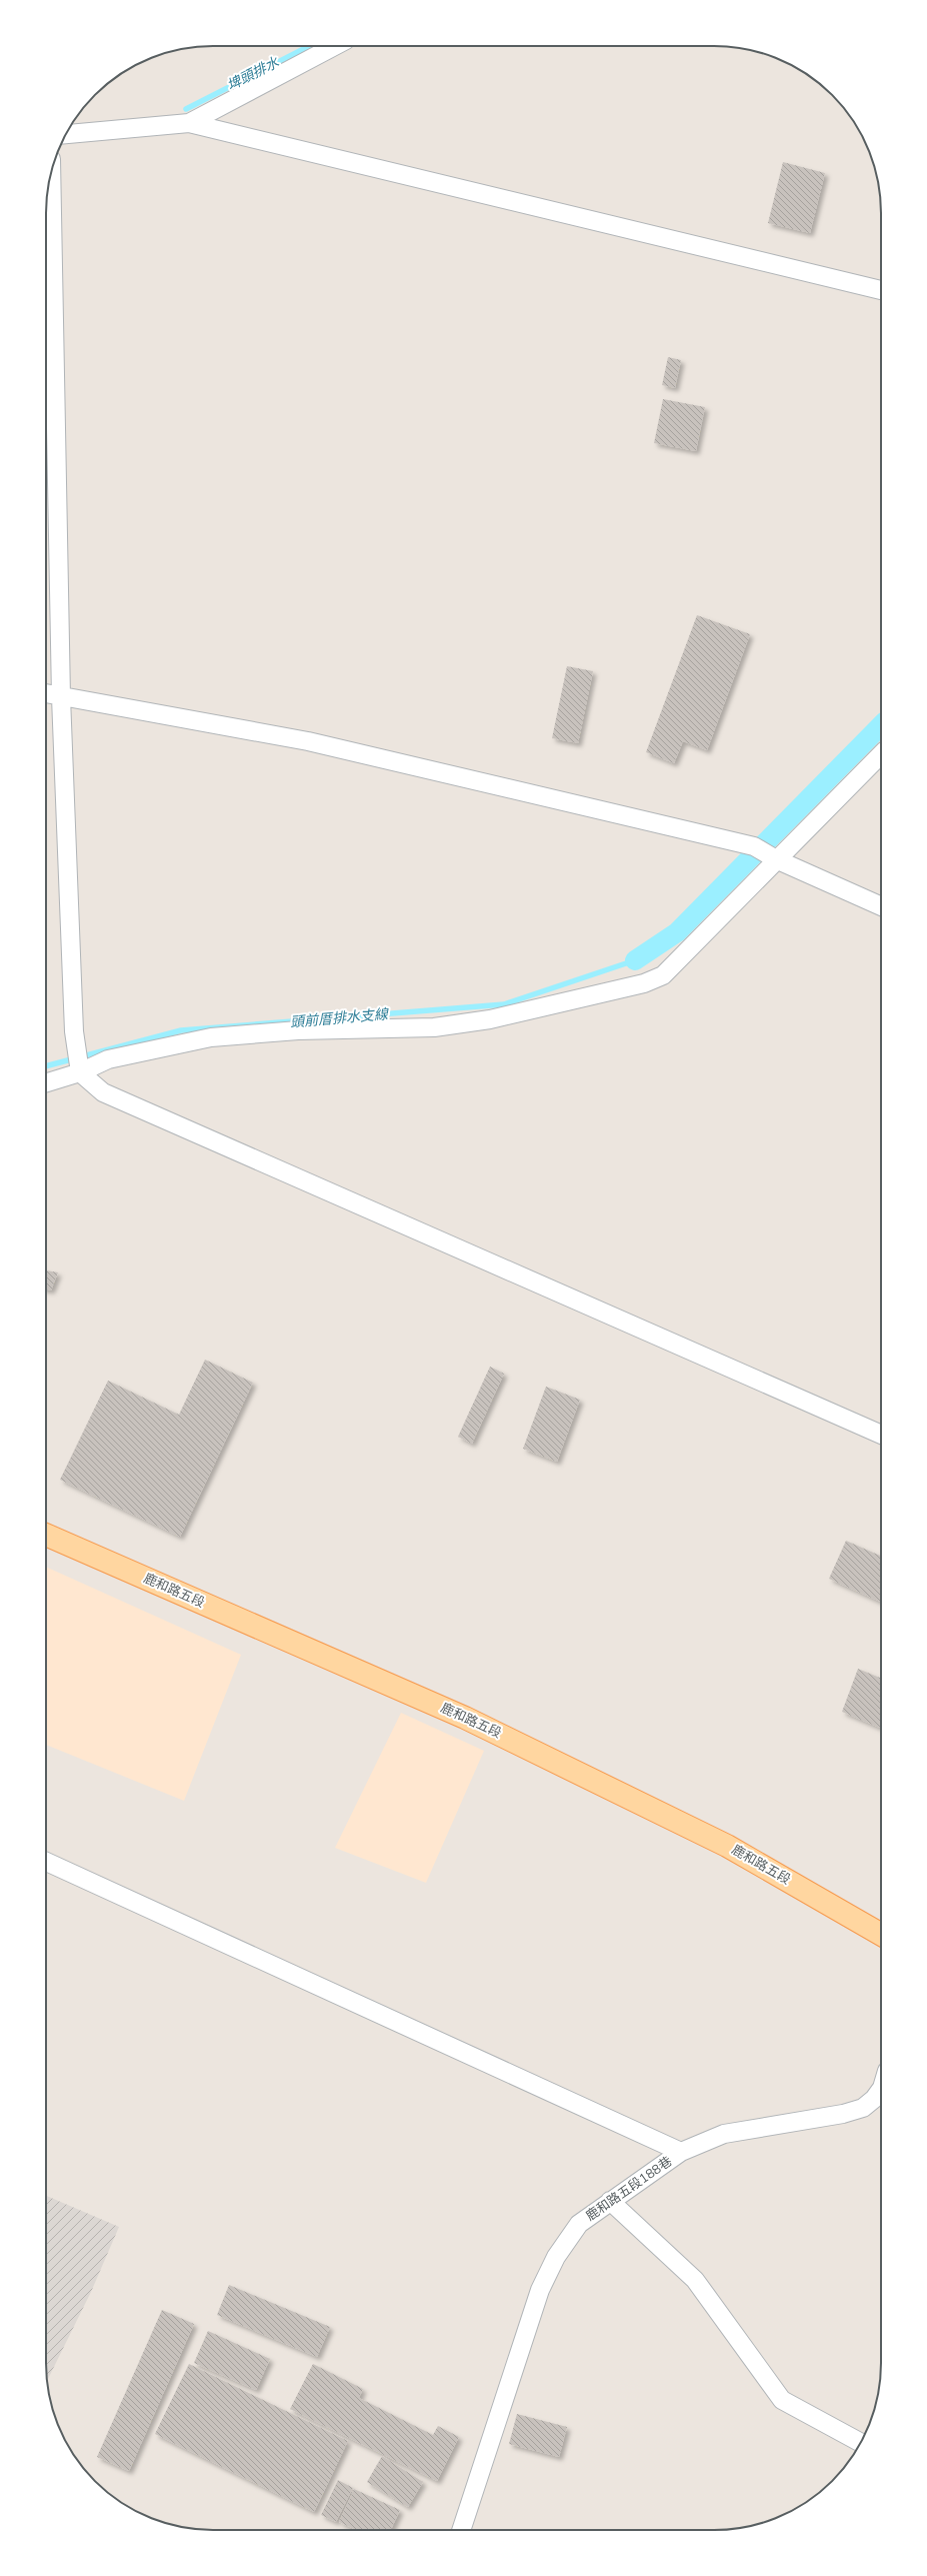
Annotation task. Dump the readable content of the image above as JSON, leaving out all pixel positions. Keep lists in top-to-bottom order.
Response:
{
  "streets": {
    "main road": ["鹿和路五段"],
    "street": ["鹿和路五段188巷"]
  },
  "water": ["埤頭排水", "頭前厝排水支線"]
}
